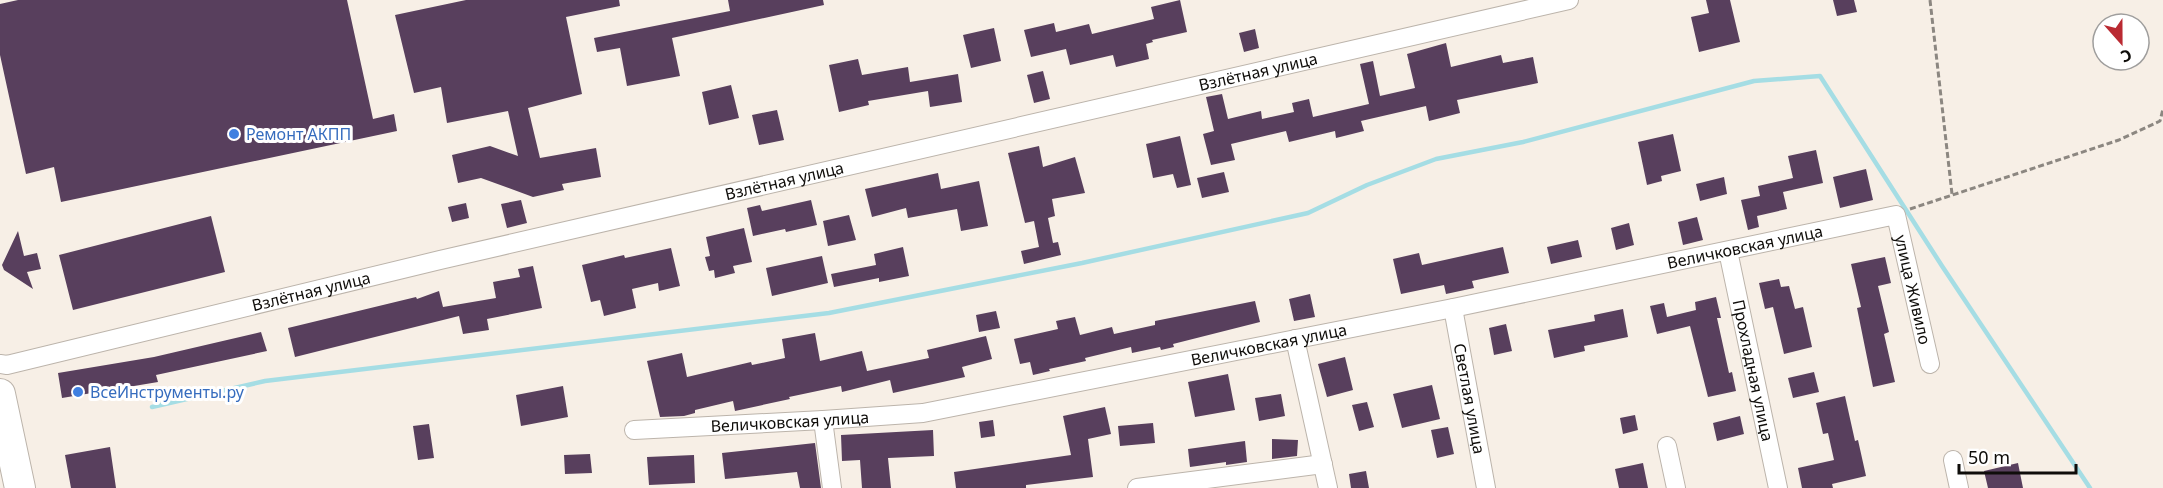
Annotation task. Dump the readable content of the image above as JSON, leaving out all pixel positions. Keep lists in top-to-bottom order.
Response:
{
  "streets": {
    "street": [
      "Взлётная улица",
      "Величковская улица",
      "улица Живило",
      "Прохладная улица",
      "Светлая улица"
    ]
  },
  "crossings": [
    ["Величковская улица", "улица Живило"],
    ["Величковская улица", "Прохладная улица"],
    ["Величковская улица", "Светлая улица"]
  ],
  "places": ["Ремонт АКПП", "ВсеИнструменты.ру"],
  "scale_bar": "50 m",
  "north": "bottom"
}
